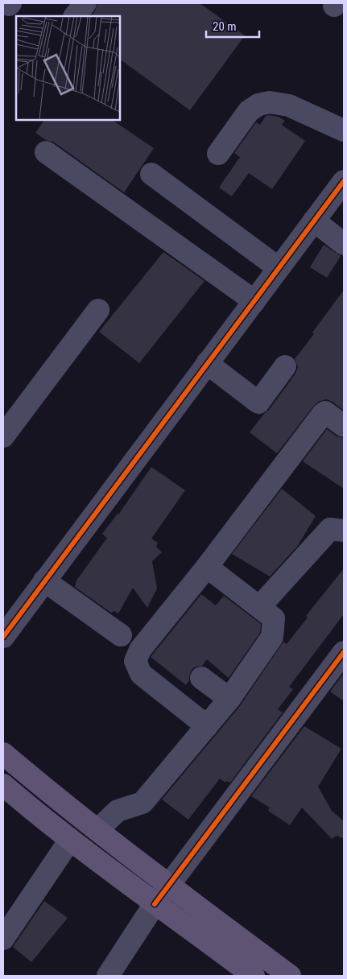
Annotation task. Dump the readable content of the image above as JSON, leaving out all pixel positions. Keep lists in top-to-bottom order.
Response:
{
  "scale_bar": "20 m"
}
